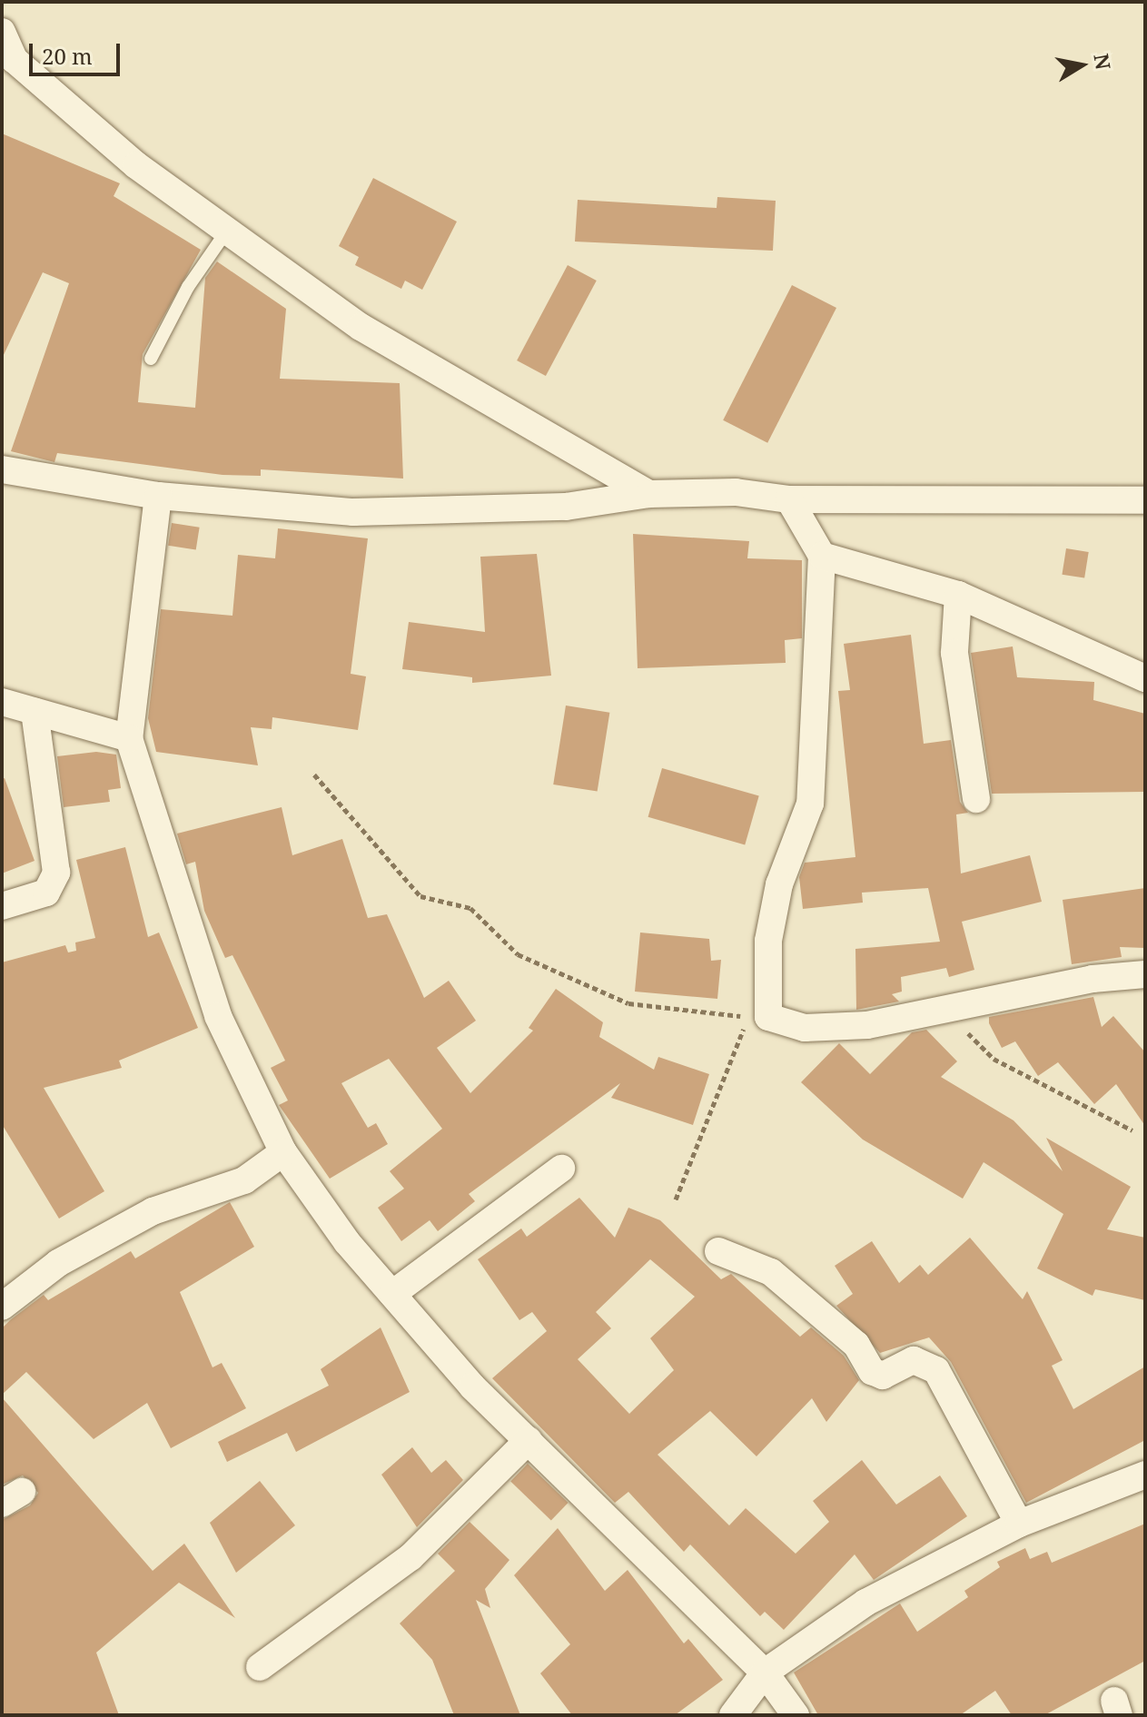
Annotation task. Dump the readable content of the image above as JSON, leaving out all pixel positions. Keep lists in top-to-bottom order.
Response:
{
  "scale_bar": "20 m",
  "north": "right"
}
